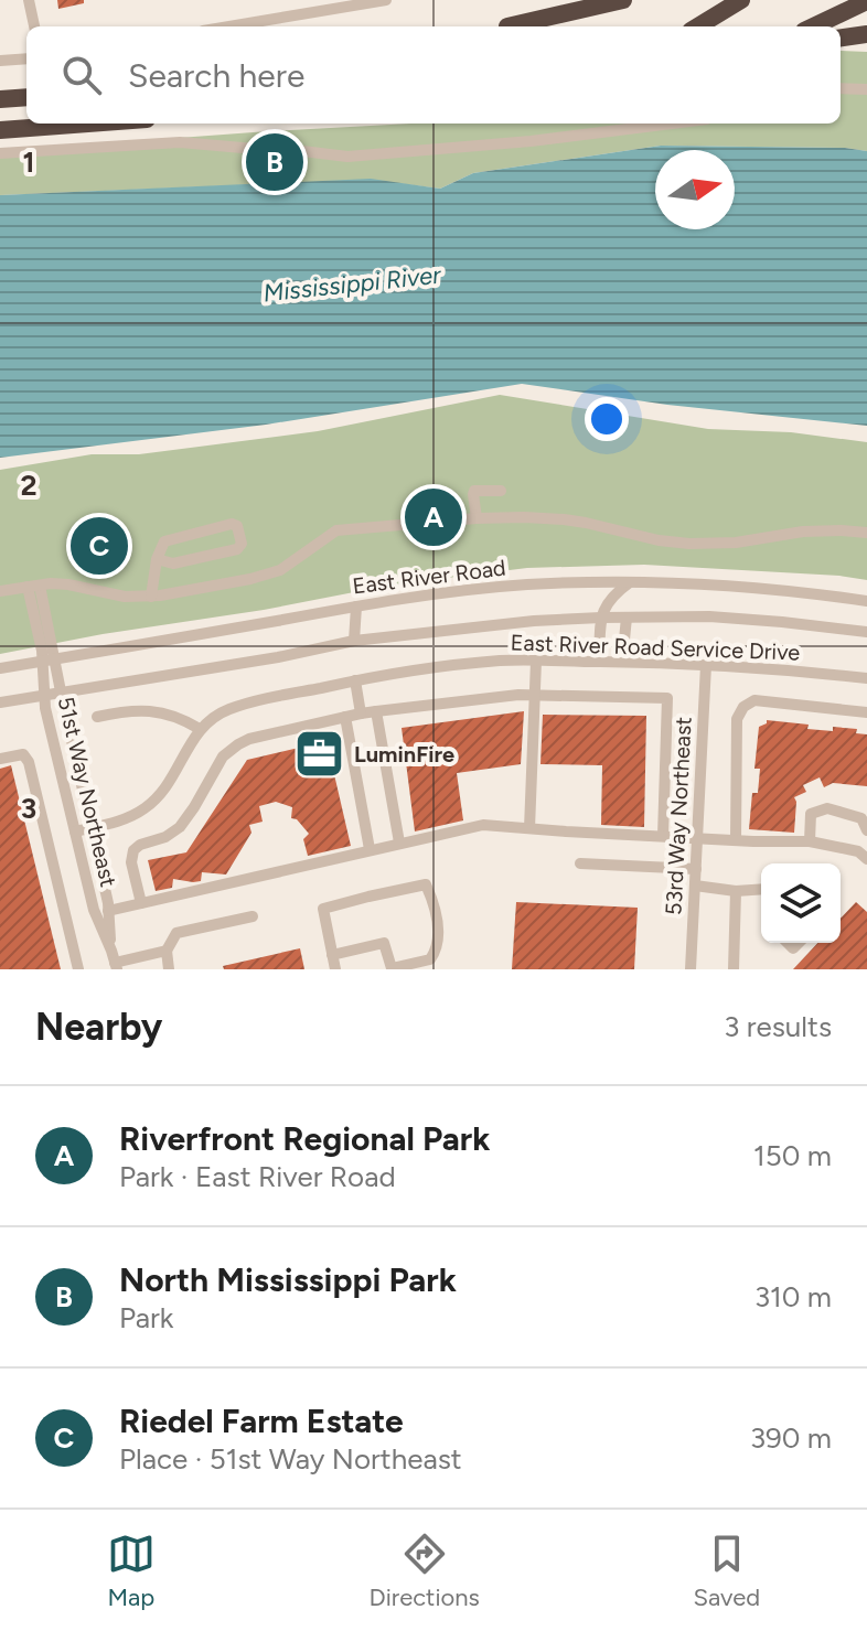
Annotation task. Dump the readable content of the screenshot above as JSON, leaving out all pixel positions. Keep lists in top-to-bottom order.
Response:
{
  "streets": {
    "street": [
      "East River Road",
      "East River Road Service Drive",
      "51st Way Northeast",
      "53rd Way Northeast"
    ]
  },
  "crossings": [
    ["East River Road", "51st Way Northeast"],
    ["East River Road Service Drive", "51st Way Northeast"],
    ["East River Road Service Drive", "53rd Way Northeast"]
  ],
  "water": ["Mississippi River"],
  "places": {
    "office": ["LuminFire"]
  },
  "north": "right",
  "page": {
    "search": "Search here",
    "pins": ["B", "A", "C"],
    "heading": ["Nearby", "3 results"],
    "list": [
      {
        "mark": "A",
        "name": "Riverfront Regional Park",
        "note": "Park · East River Road",
        "value": "150 m"
      },
      {
        "mark": "B",
        "name": "North Mississippi Park",
        "note": "Park",
        "value": "310 m"
      },
      {
        "mark": "C",
        "name": "Riedel Farm Estate",
        "note": "Place · 51st Way Northeast",
        "value": "390 m"
      }
    ],
    "nav": ["Map", "Directions", "Saved"]
  },
  "grid": {
    "rows": ["1", "2", "3"]
  }
}
